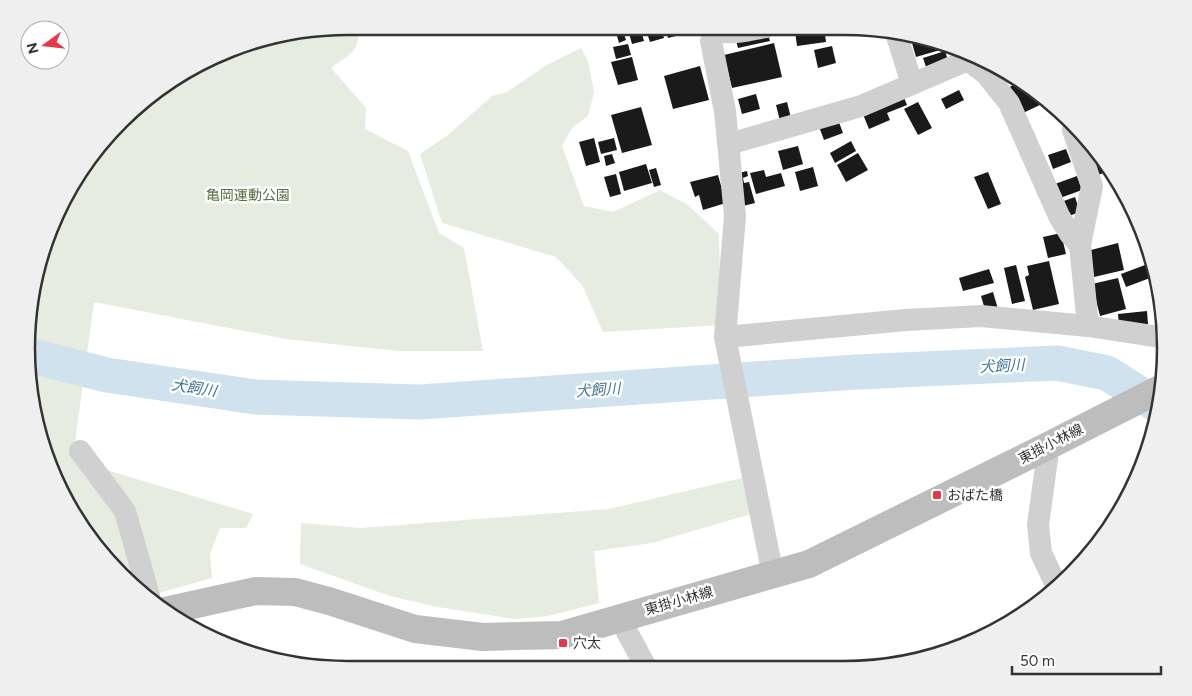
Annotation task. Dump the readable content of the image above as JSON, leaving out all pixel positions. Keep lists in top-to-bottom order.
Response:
{
  "streets": {
    "main road": ["東掛小林線"]
  },
  "water": ["犬飼川"],
  "parks": ["亀岡運動公園"],
  "places": {
    "transit": ["おばた橋", "穴太"]
  },
  "scale_bar": "50 m",
  "north": "left"
}
